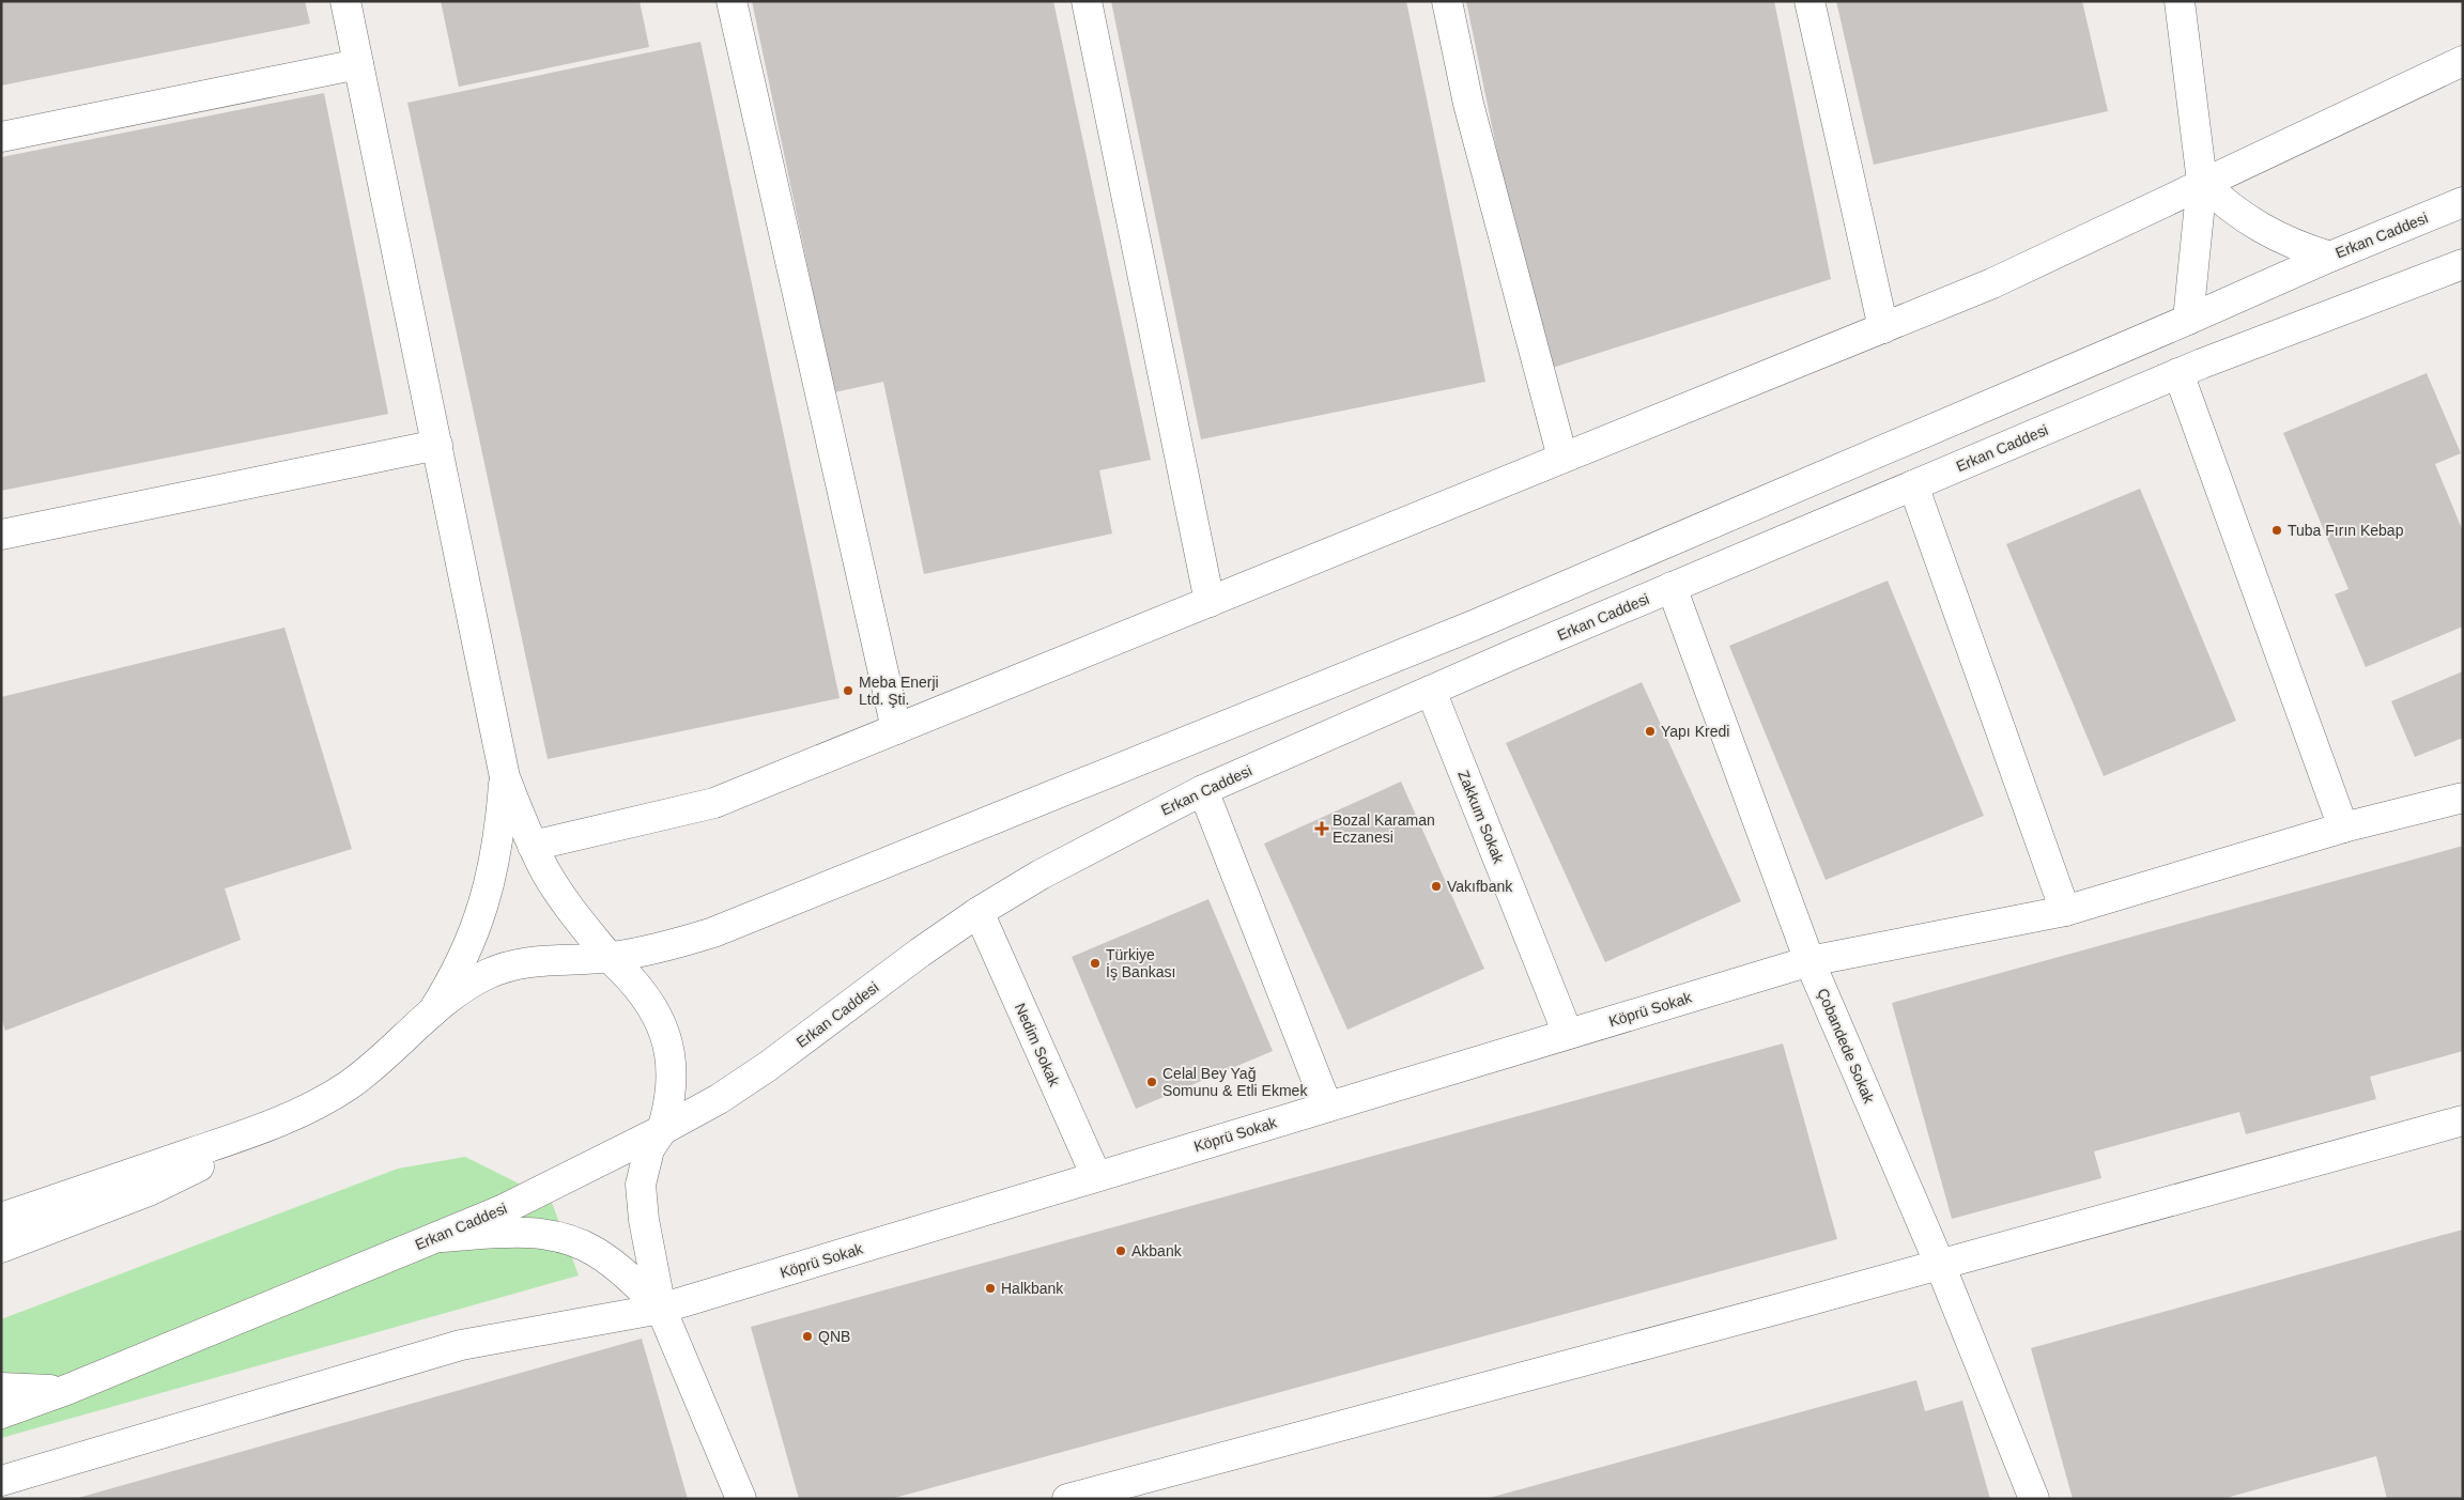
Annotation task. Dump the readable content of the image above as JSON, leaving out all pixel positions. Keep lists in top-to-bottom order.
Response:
{
  "streets": {
    "street": [
      "Erkan Caddesi",
      "Zakkum Sokak",
      "Köprü Sokak",
      "Nedim Sokak",
      "Çobandede Sokak"
    ]
  },
  "crossings": [
    ["Erkan Caddesi", "Zakkum Sokak"],
    ["Erkan Caddesi", "Nedim Sokak"],
    ["Erkan Caddesi", "Çobandede Sokak"],
    ["Zakkum Sokak", "Köprü Sokak"],
    ["Köprü Sokak", "Nedim Sokak"],
    ["Köprü Sokak", "Çobandede Sokak"]
  ],
  "places": {
    "other": [
      "Tuba Fırın Kebap",
      "Meba Enerji Ltd. Şti.",
      "Yapı Kredi",
      "Vakıfbank",
      "Türkiye İş Bankası",
      "Celal Bey Yağ Somunu & Etli Ekmek",
      "Akbank",
      "Halkbank",
      "QNB"
    ],
    "health": ["Bozal Karaman Eczanesi"]
  }
}
